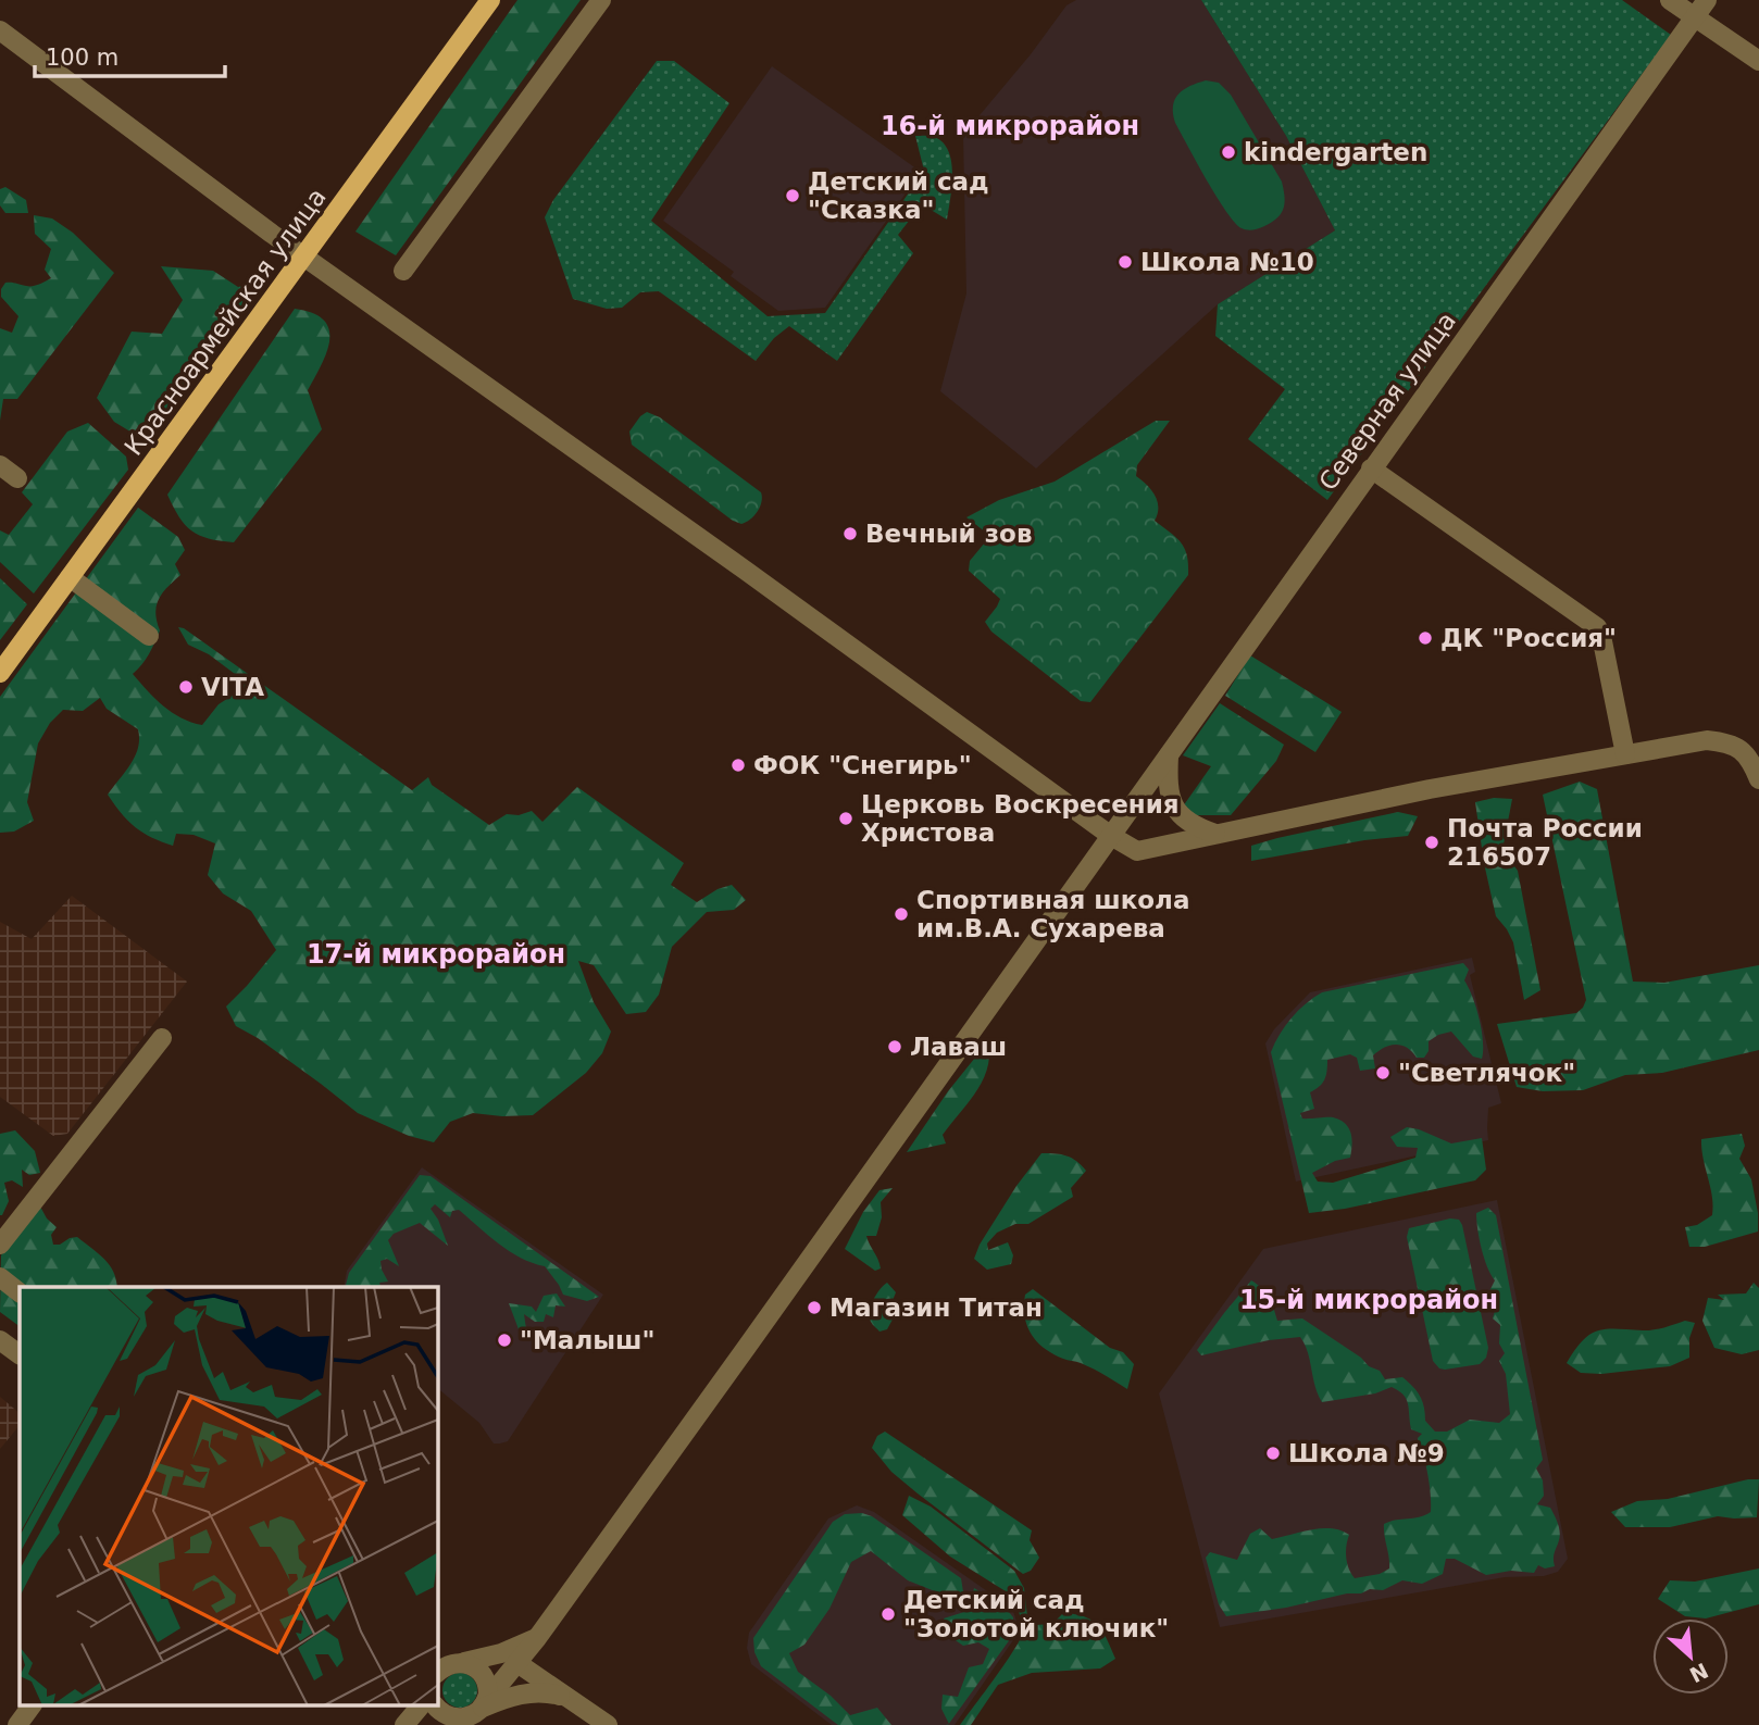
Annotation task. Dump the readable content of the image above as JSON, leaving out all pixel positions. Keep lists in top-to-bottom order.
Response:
{
  "streets": {
    "main road": ["Красноармейская улица"],
    "street": ["Северная улица"]
  },
  "districts": ["16-й микрорайон", "17-й микрорайон", "15-й микрорайон"],
  "places": [
    "kindergarten",
    "Детский сад \"Сказка\"",
    "Школа №10",
    "Вечный зов",
    "ДК \"Россия\"",
    "VITA",
    "ФОК \"Снегирь\"",
    "Церковь Воскресения Христова",
    "Почта России 216507",
    "Спортивная школа им.В.А. Сухарева",
    "Лаваш",
    "\"Светлячок\"",
    "Магазин Титан",
    "\"Малыш\"",
    "Школа №9",
    "Детский сад \"Золотой ключик\""
  ],
  "scale_bar": "100 m",
  "north": "bottom right"
}
